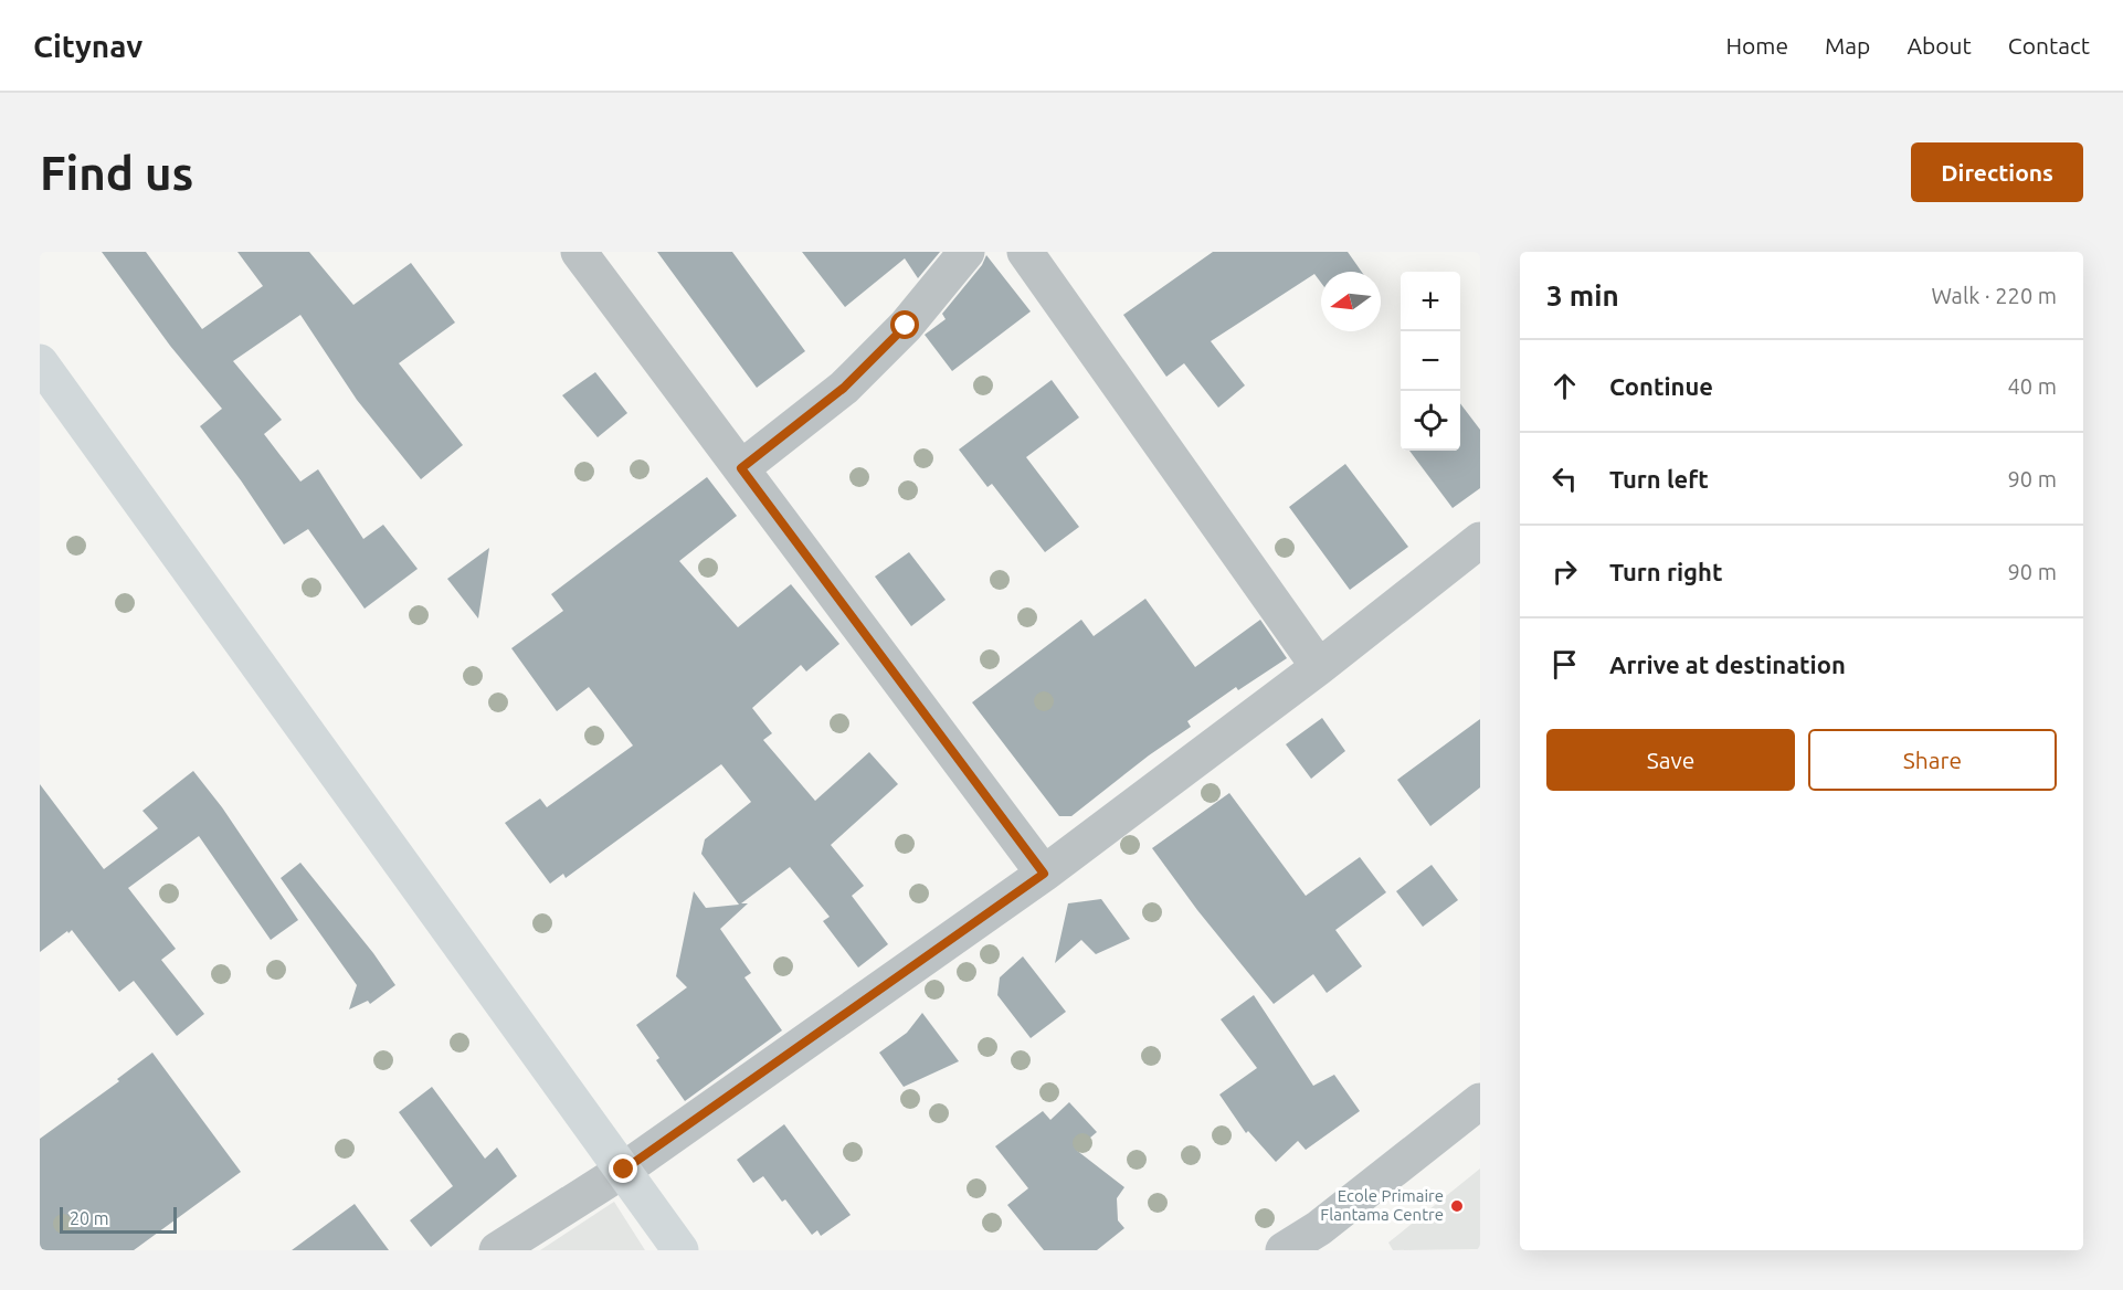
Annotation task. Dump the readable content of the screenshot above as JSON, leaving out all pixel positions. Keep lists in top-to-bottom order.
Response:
{
  "places": ["Ecole Primaire Flantama Centre"],
  "scale_bar": "20 m",
  "north": "left",
  "page": {
    "header": "Citynav",
    "nav": [
      "Home",
      "Map",
      "About",
      "Contact"
    ],
    "buttons": [
      "Directions",
      ["Save", "Share"]
    ],
    "title": "Find us",
    "heading": ["3 min", "Walk · 220 m"],
    "map_buttons": ["+", "−"],
    "list": [
      ["Continue", "40 m"],
      ["Turn left", "90 m"],
      ["Turn right", "90 m"],
      "Arrive at destination"
    ],
    "scale": "20 m"
  }
}
